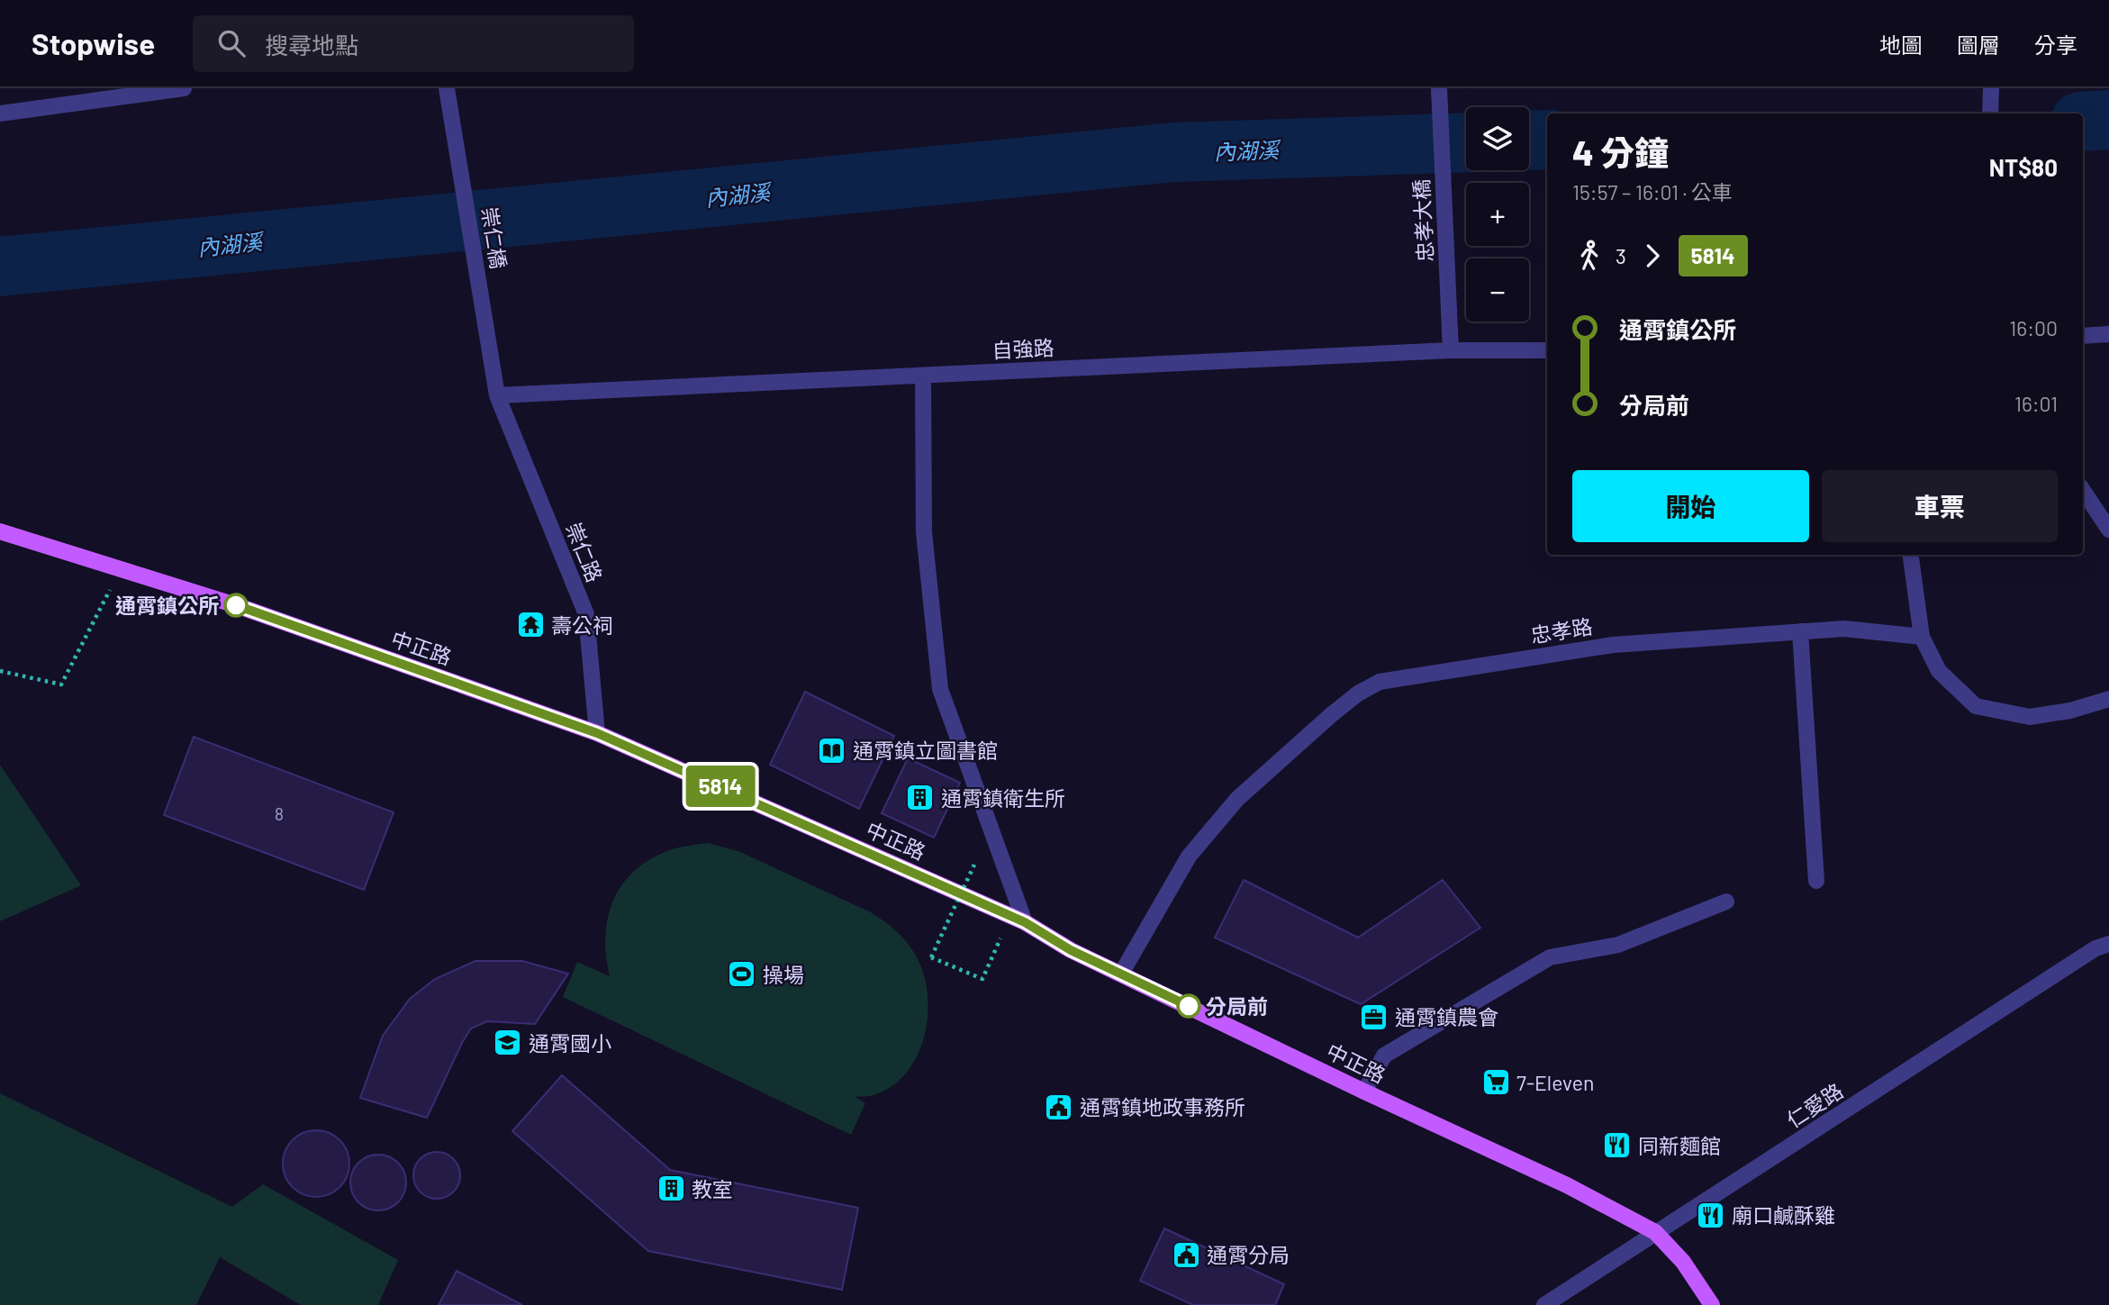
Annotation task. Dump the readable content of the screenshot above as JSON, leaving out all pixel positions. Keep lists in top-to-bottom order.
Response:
{
  "streets": {
    "main road": ["中正路"],
    "street": [
      "忠孝大橋",
      "崇仁橋",
      "自強路",
      "崇仁路",
      "忠孝路",
      "仁愛路"
    ]
  },
  "crossings": [
    ["忠孝大橋", "自強路"],
    ["崇仁橋", "自強路"],
    ["崇仁橋", "崇仁路"],
    ["自強路", "崇仁路"],
    ["崇仁路", "中正路"],
    ["忠孝路", "中正路"],
    ["中正路", "仁愛路"]
  ],
  "water": ["內湖溪"],
  "places": {
    "other": ["通霄鎮公所", "分局前"],
    "temple": ["壽公祠"],
    "library": ["通霄鎮立圖書館"],
    "building": ["通霄鎮衛生所", "教室"],
    "sports": ["操場"],
    "office": ["通霄鎮農會"],
    "school or university": ["通霄國小"],
    "supermarket": ["7-Eleven"],
    "public building": ["通霄鎮地政事務所", "通霄分局"],
    "restaurant": ["同新麵館", "廟口鹹酥雞"]
  },
  "lines": ["bus line 5814"],
  "house_numbers": ["8"],
  "page": {
    "header": "Stopwise",
    "search": "搜尋地點",
    "nav": ["地圖", "圖層", "分享"],
    "on_map": "5814",
    "map_buttons": ["+", "−"],
    "heading": ["4 分鐘", "15:57 – 16:01 · 公車", "NT$80"],
    "legs": ["3", "5814"],
    "list": [
      {
        "name": "通霄鎮公所",
        "value": "16:00"
      },
      {
        "name": "分局前",
        "value": "16:01"
      }
    ],
    "buttons": ["開始", "車票"]
  }
}
